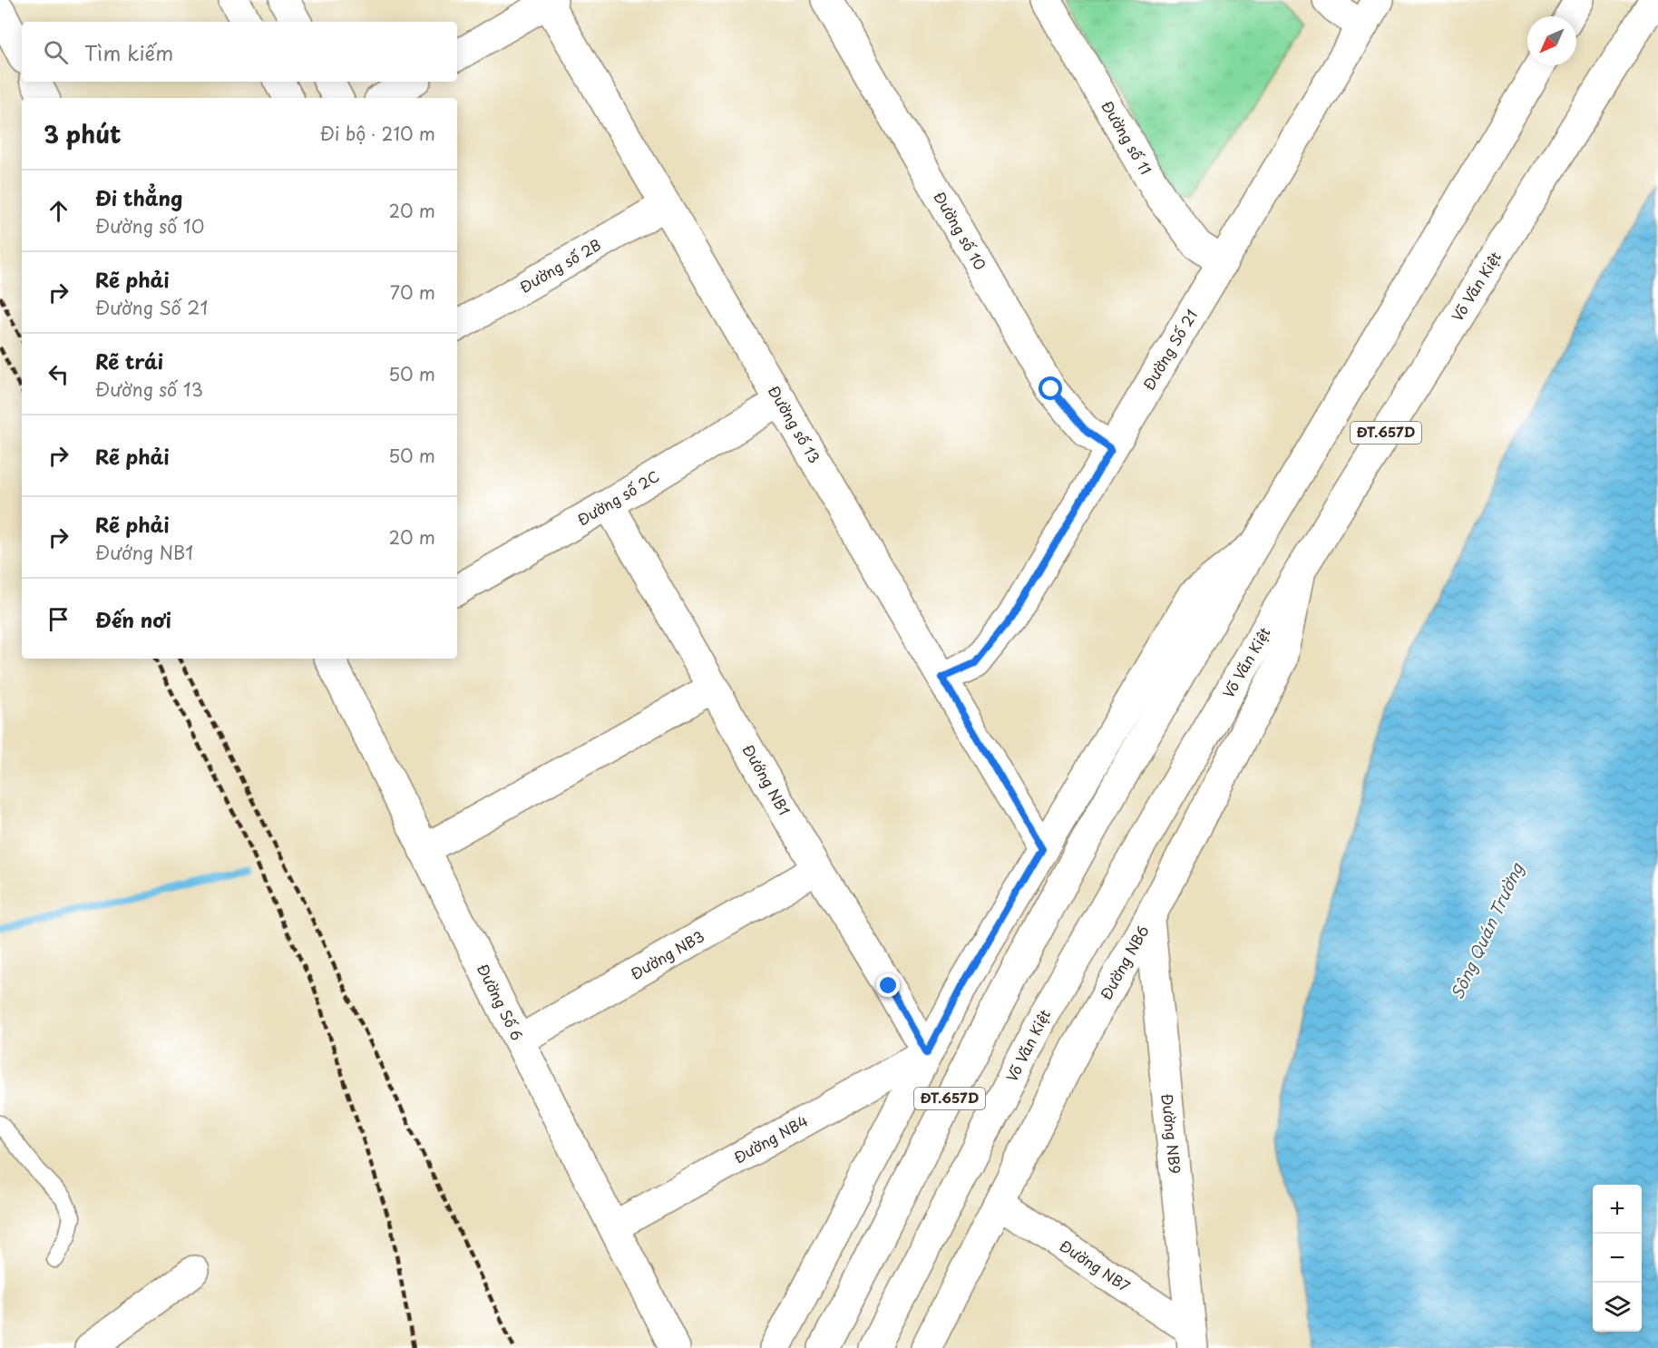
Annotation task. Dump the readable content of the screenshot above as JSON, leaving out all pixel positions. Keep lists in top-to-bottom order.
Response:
{
  "streets": {
    "street": [
      "Đường số 11",
      "Đường số 10",
      "Đường số 2B",
      "Võ Văn Kiệt",
      "Đường Số 21",
      "Đường số 13",
      "ĐT.657D",
      "Đường số 2C",
      "Đướng NB1",
      "Đường NB3",
      "Đường NB6",
      "Đường Số 6",
      "Đường NB9",
      "Đường NB4",
      "Đường NB7"
    ]
  },
  "crossings": [
    ["Đường số 11", "Đường Số 21"],
    ["Đường số 10", "Đường Số 21"],
    ["Đường số 2B", "Đường số 13"],
    ["Võ Văn Kiệt", "Đường NB6"],
    ["Đường Số 21", "Đường số 13"],
    ["Đường số 13", "Đường số 2C"],
    ["Đường số 2C", "Đướng NB1"],
    ["Đướng NB1", "Đường NB3"],
    ["Đướng NB1", "Đường NB4"],
    ["Đường NB3", "Đường Số 6"],
    ["Đường NB6", "Đường NB9"],
    ["Đường NB6", "Đường NB7"],
    ["Đường Số 6", "Đường NB4"],
    ["Đường NB9", "Đường NB7"]
  ],
  "water": ["Sông Quán Trường"],
  "north": "bottom left",
  "page": {
    "search": "Tìm kiếm",
    "heading": ["3 phút", "Đi bộ · 210 m"],
    "list": [
      ["Đi thẳng", "Đường số 10", "20 m"],
      ["Rẽ phải", "Đường Số 21", "70 m"],
      ["Rẽ trái", "Đường số 13", "50 m"],
      ["Rẽ phải", "50 m"],
      ["Rẽ phải", "Đướng NB1", "20 m"],
      "Đến nơi"
    ],
    "map_buttons": ["+", "−"]
  }
}
